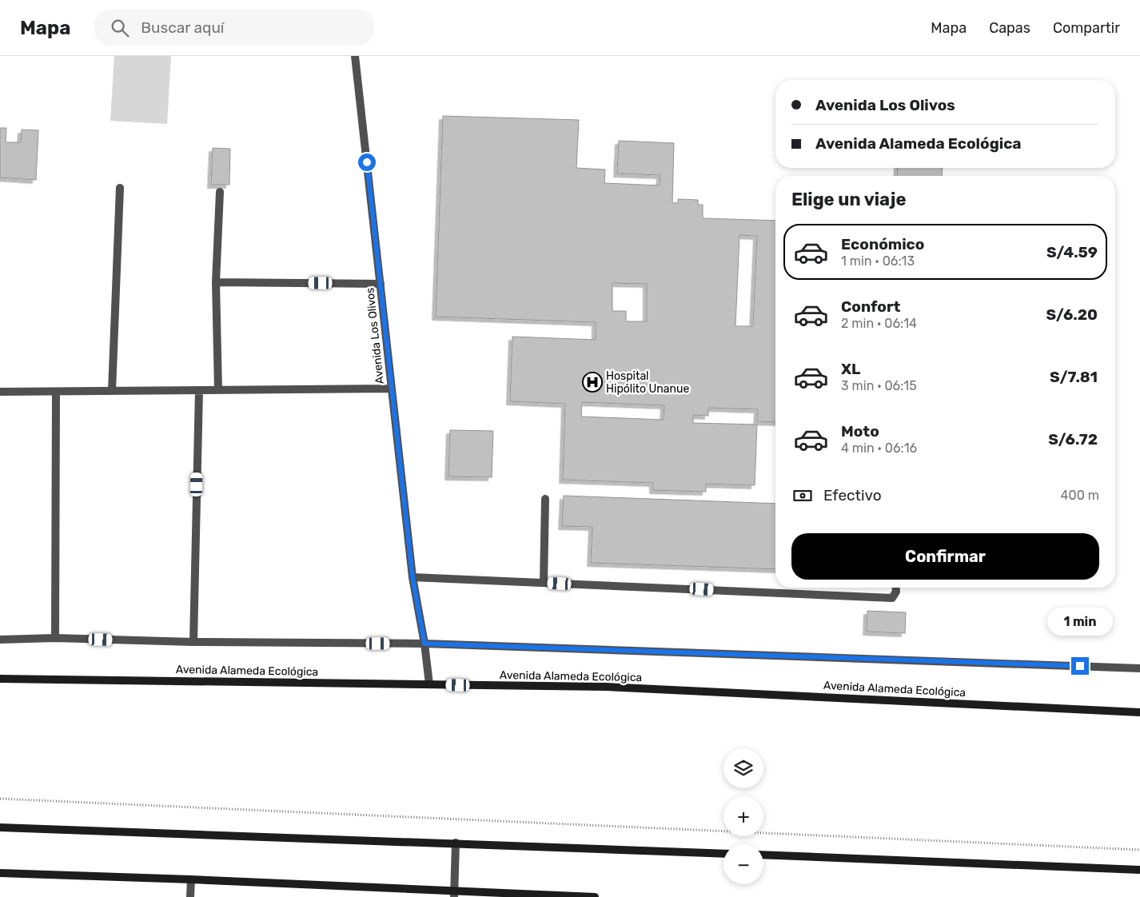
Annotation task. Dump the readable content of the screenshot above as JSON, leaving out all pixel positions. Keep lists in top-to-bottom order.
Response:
{
  "streets": {
    "main road": ["Avenida Alameda Ecológica"],
    "street": ["Avenida Los Olivos"]
  },
  "crossings": [
    ["Avenida Los Olivos", "Avenida Alameda Ecológica"]
  ],
  "places": {
    "hospital": ["Hospital Hipólito Unanue"]
  },
  "page": {
    "header": "Mapa",
    "search": "Buscar aquí",
    "nav": ["Mapa", "Capas", "Compartir"],
    "banner": ["Avenida Los Olivos", "Avenida Alameda Ecológica"],
    "heading": "Elige un viaje",
    "list": [
      {
        "name": "Económico",
        "note": "1 min · 06:13",
        "value": "S/4.59"
      },
      {
        "name": "Confort",
        "note": "2 min · 06:14",
        "value": "S/6.20"
      },
      {
        "name": "XL",
        "note": "3 min · 06:15",
        "value": "S/7.81"
      },
      {
        "name": "Moto",
        "note": "4 min · 06:16",
        "value": "S/6.72"
      }
    ],
    "pay": ["Efectivo", "400 m"],
    "buttons": "Confirmar",
    "bubble": "1 min",
    "map_buttons": ["+", "−"]
  }
}
